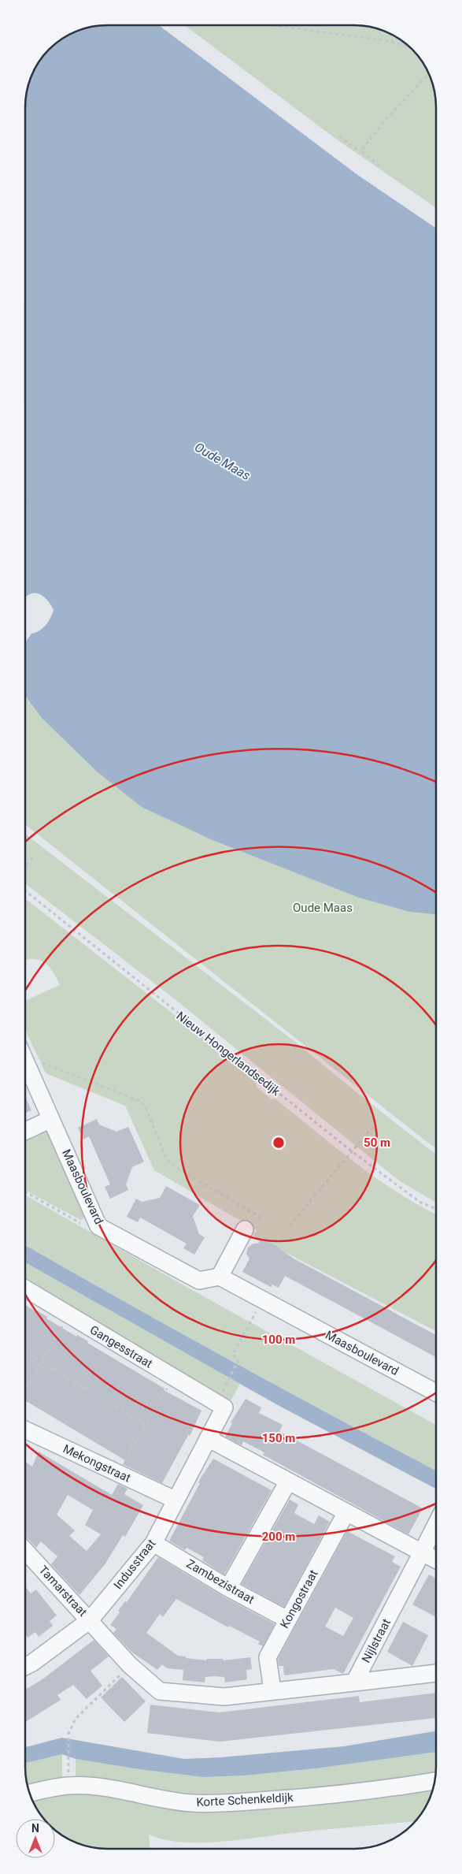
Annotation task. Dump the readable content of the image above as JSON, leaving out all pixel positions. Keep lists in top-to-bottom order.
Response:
{
  "streets": {
    "street": [
      "Maasboulevard",
      "Gangesstraat",
      "Mekongstraat",
      "Indusstraat",
      "Zambezistraat",
      "Tamarstraat",
      "Kongostraat",
      "Nijlstraat",
      "Korte Schenkeldijk"
    ],
    "path": ["Nieuw Hongerlandsedijk"]
  },
  "crossings": [
    ["Gangesstraat", "Indusstraat"],
    ["Mekongstraat", "Indusstraat"],
    ["Indusstraat", "Zambezistraat"],
    ["Indusstraat", "Tamarstraat"],
    ["Zambezistraat", "Kongostraat"]
  ],
  "water": ["Oude Maas"],
  "parks": ["Oude Maas"],
  "north": "top",
  "rings": [
    "50 m",
    "100 m",
    "150 m",
    "200 m"
  ]
}
